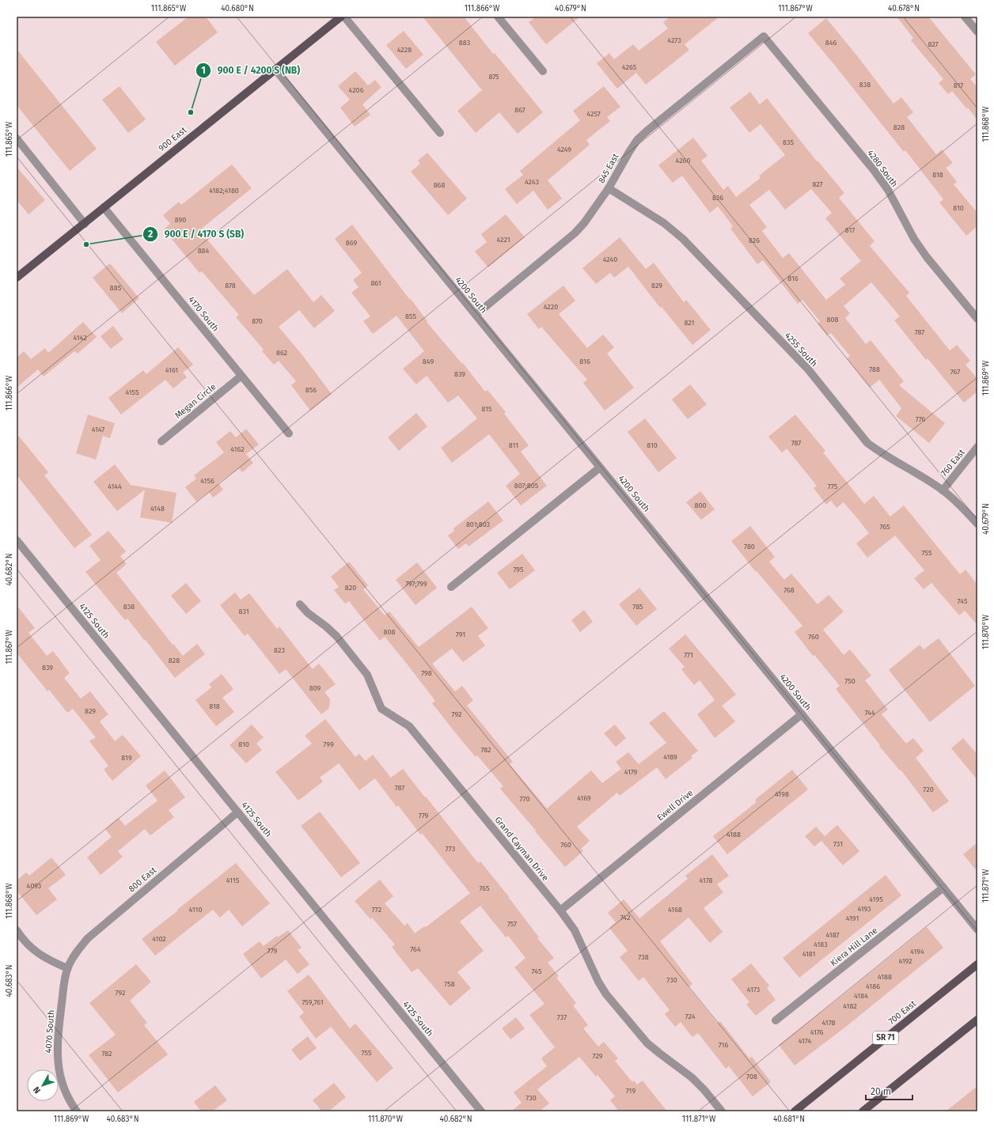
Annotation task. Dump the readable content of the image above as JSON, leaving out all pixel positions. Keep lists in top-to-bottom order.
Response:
{
  "streets": {
    "main road": ["900 East", "700 East", "SR 71"],
    "street": [
      "845 East",
      "4280 South",
      "4200 South",
      "4170 South",
      "4255 South",
      "Megan Circle",
      "760 East",
      "4125 South",
      "Ewell Drive",
      "Grand Cayman Drive",
      "800 East",
      "Kiera Hill Lane",
      "4070 South"
    ]
  },
  "crossings": [
    ["900 East", "4200 South"],
    ["900 East", "4170 South"],
    ["845 East", "4280 South"],
    ["845 East", "4200 South"],
    ["845 East", "4255 South"],
    ["4200 South", "Ewell Drive"],
    ["4200 South", "Kiera Hill Lane"],
    ["4170 South", "Megan Circle"],
    ["4255 South", "760 East"],
    ["4125 South", "800 East"],
    ["Ewell Drive", "Grand Cayman Drive"],
    ["800 East", "4070 South"]
  ],
  "places": ["900 E / 4200 S (NB)", "900 E / 4170 S (SB)"],
  "house_numbers": [
    "4273",
    "883",
    "846",
    "827",
    "4228",
    "4265",
    "875",
    "838",
    "817",
    "4206",
    "867",
    "4257",
    "828",
    "835",
    "4249",
    "4260",
    "818",
    "4243",
    "827",
    "868",
    "4182;4180",
    "836",
    "810",
    "890",
    "817",
    "4221",
    "826",
    "869",
    "884",
    "4240",
    "816",
    "861",
    "878",
    "829",
    "885",
    "4220",
    "855",
    "808",
    "870",
    "821",
    "787",
    "4142",
    "862",
    "849",
    "816",
    "788",
    "4161",
    "767",
    "839",
    "856",
    "4155",
    "815",
    "776",
    "4147",
    "787",
    "811",
    "810",
    "4162",
    "4156",
    "807;805",
    "4144",
    "775",
    "800",
    "4148",
    "801;803",
    "765",
    "780",
    "755",
    "795",
    "797;799",
    "820",
    "768",
    "745",
    "838",
    "785",
    "831",
    "808",
    "791",
    "760",
    "823",
    "771",
    "828",
    "839",
    "798",
    "750",
    "809",
    "818",
    "829",
    "744",
    "792",
    "810",
    "799",
    "782",
    "4189",
    "819",
    "4179",
    "787",
    "720",
    "4198",
    "4169",
    "770",
    "779",
    "4188",
    "731",
    "760",
    "773",
    "4115",
    "4178",
    "4093",
    "765",
    "4195",
    "4193",
    "4110",
    "772",
    "4168",
    "742",
    "4191",
    "757",
    "4187",
    "4102",
    "4183",
    "764",
    "779",
    "4194",
    "4181",
    "738",
    "4192",
    "745",
    "4188",
    "730",
    "758",
    "4186",
    "4173",
    "792",
    "4184",
    "759,761",
    "4182",
    "724",
    "737",
    "4178",
    "4176",
    "4174",
    "716",
    "755",
    "782",
    "729",
    "708",
    "719",
    "730"
  ],
  "scale_bar": "20 m",
  "north": "bottom left",
  "coordinates": [
    "111.865°W",
    "40.680°N",
    "111.866°W",
    "40.679°N",
    "111.867°W",
    "40.678°N",
    "111.868°W",
    "111.869°W",
    "40.682°N",
    "111.870°W",
    "111.871°W",
    "40.683°N",
    "40.681°N"
  ]
}
